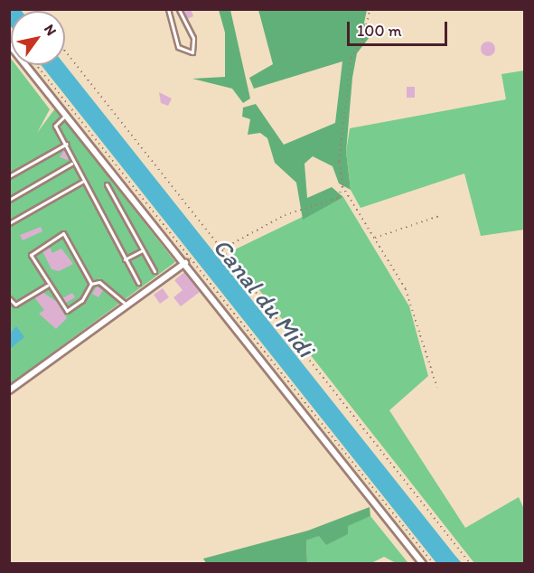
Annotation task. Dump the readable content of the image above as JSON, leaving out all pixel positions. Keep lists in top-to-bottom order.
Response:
{
  "water": ["Canal du Midi"],
  "scale_bar": "100 m",
  "north": "top right"
}
